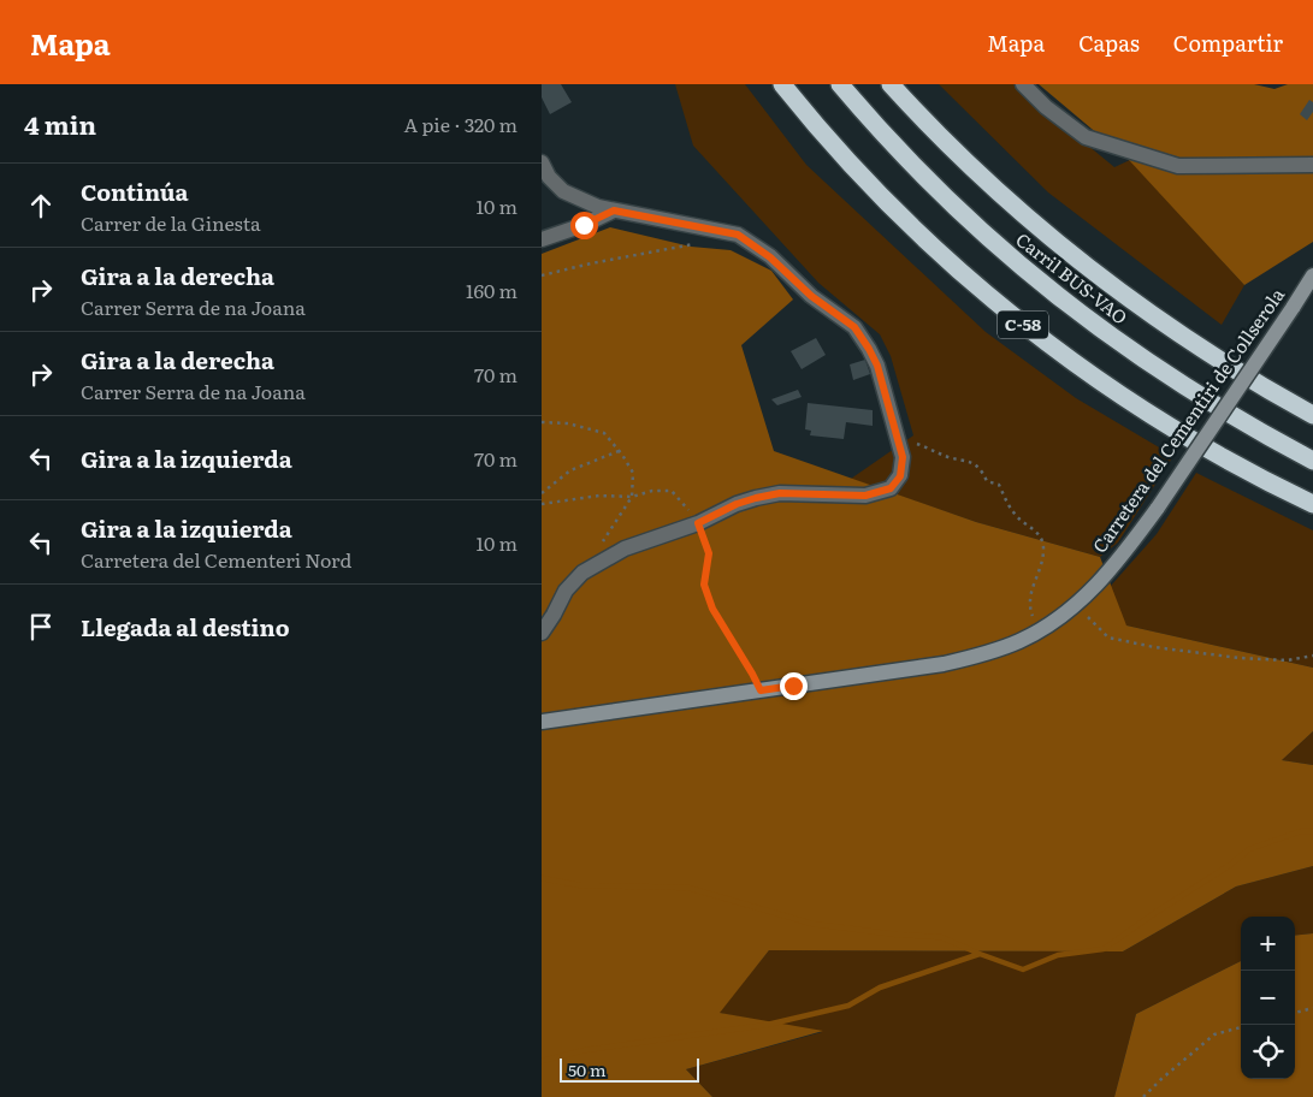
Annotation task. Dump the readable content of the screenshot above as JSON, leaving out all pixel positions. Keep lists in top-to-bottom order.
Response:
{
  "streets": {
    "highway": ["Carril BUS-VAO", "C-58"],
    "street": ["Carretera del Cementiri de Collserola"]
  },
  "scale_bar": "50 m",
  "page": {
    "header": "Mapa",
    "nav": ["Mapa", "Capas", "Compartir"],
    "heading": ["4 min", "A pie · 320 m"],
    "list": [
      ["Continúa", "Carrer de la Ginesta", "10 m"],
      ["Gira a la derecha", "Carrer Serra de na Joana", "160 m"],
      ["Gira a la derecha", "Carrer Serra de na Joana", "70 m"],
      ["Gira a la izquierda", "70 m"],
      ["Gira a la izquierda", "Carretera del Cementeri Nord", "10 m"],
      "Llegada al destino"
    ],
    "map_buttons": ["+", "−"],
    "scale": "50 m"
  }
}
